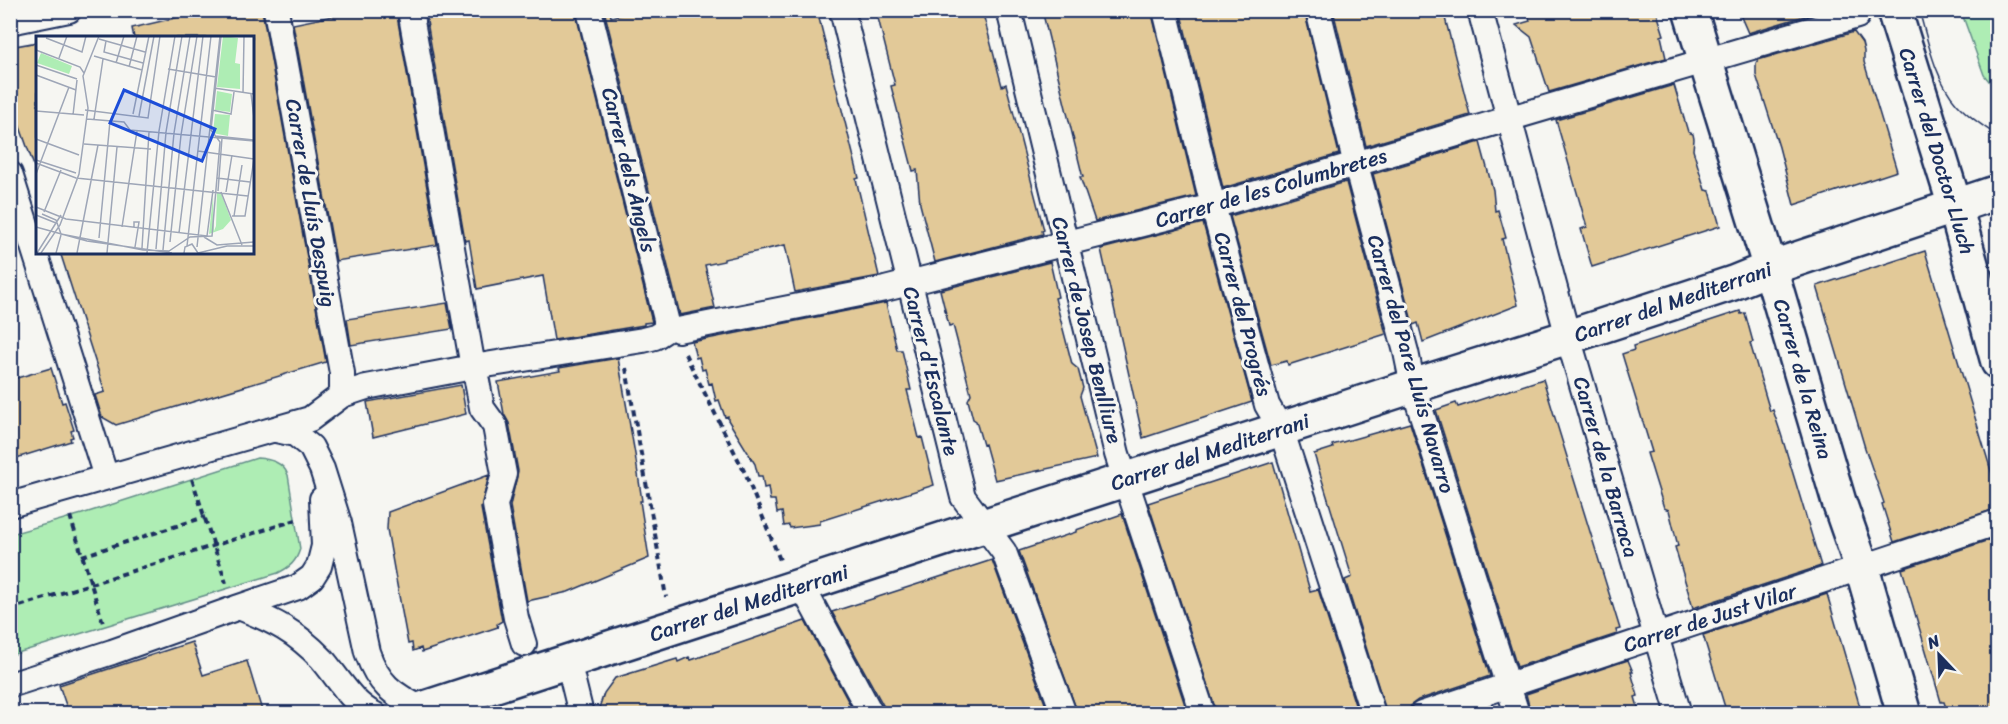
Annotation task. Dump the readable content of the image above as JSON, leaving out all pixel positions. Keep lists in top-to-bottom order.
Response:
{
  "streets": {
    "street": [
      "Carrer del Doctor Lluch",
      "Carrer dels Àngels",
      "Carrer de les Columbretes",
      "Carrer de Lluís Despuig",
      "Carrer del Mediterrani",
      "Carrer del Progrés",
      "Carrer de Josep Benlliure",
      "Carrer del Pare Lluís Navarro",
      "Carrer d'Escalante",
      "Carrer de la Reina",
      "Carrer de la Barraca",
      "Carrer de Just Vilar"
    ]
  },
  "crossings": [
    ["Carrer del Doctor Lluch", "Carrer del Mediterrani"],
    ["Carrer dels Àngels", "Carrer de les Columbretes"],
    ["Carrer de les Columbretes", "Carrer de Lluís Despuig"],
    ["Carrer de les Columbretes", "Carrer del Progrés"],
    ["Carrer de les Columbretes", "Carrer de Josep Benlliure"],
    ["Carrer de les Columbretes", "Carrer del Pare Lluís Navarro"],
    ["Carrer de les Columbretes", "Carrer d'Escalante"],
    ["Carrer de les Columbretes", "Carrer de la Reina"],
    ["Carrer de les Columbretes", "Carrer de la Barraca"],
    ["Carrer del Mediterrani", "Carrer del Progrés"],
    ["Carrer del Mediterrani", "Carrer de Josep Benlliure"],
    ["Carrer del Mediterrani", "Carrer del Pare Lluís Navarro"],
    ["Carrer del Mediterrani", "Carrer d'Escalante"],
    ["Carrer del Mediterrani", "Carrer de la Reina"],
    ["Carrer del Mediterrani", "Carrer de la Barraca"],
    ["Carrer del Pare Lluís Navarro", "Carrer de Just Vilar"],
    ["Carrer de la Reina", "Carrer de Just Vilar"],
    ["Carrer de la Barraca", "Carrer de Just Vilar"]
  ],
  "north": "top left"
}
